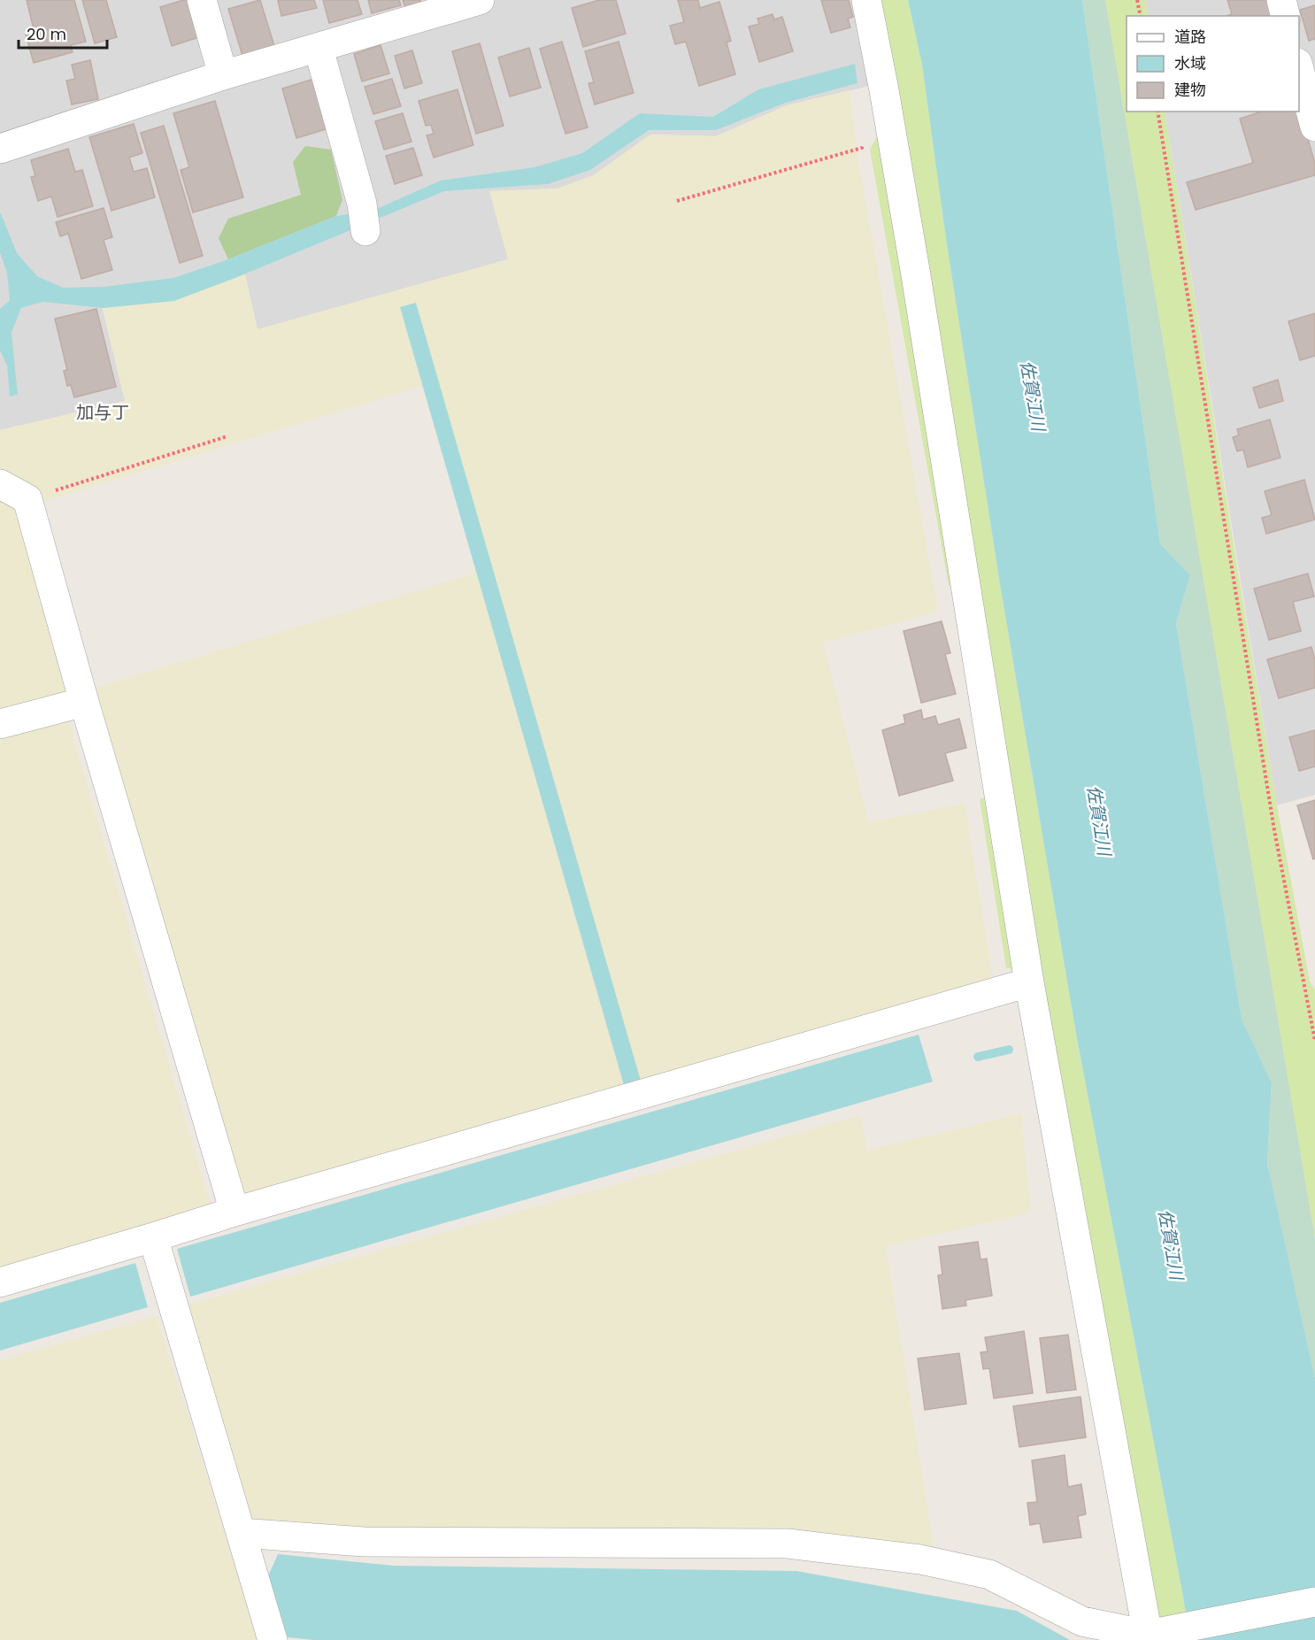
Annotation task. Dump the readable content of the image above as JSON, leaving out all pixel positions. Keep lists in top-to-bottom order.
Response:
{
  "districts": ["加与丁"],
  "water": ["佐賀江川"],
  "legend": ["道路", "水域", "建物"],
  "scale_bar": "20 m"
}
